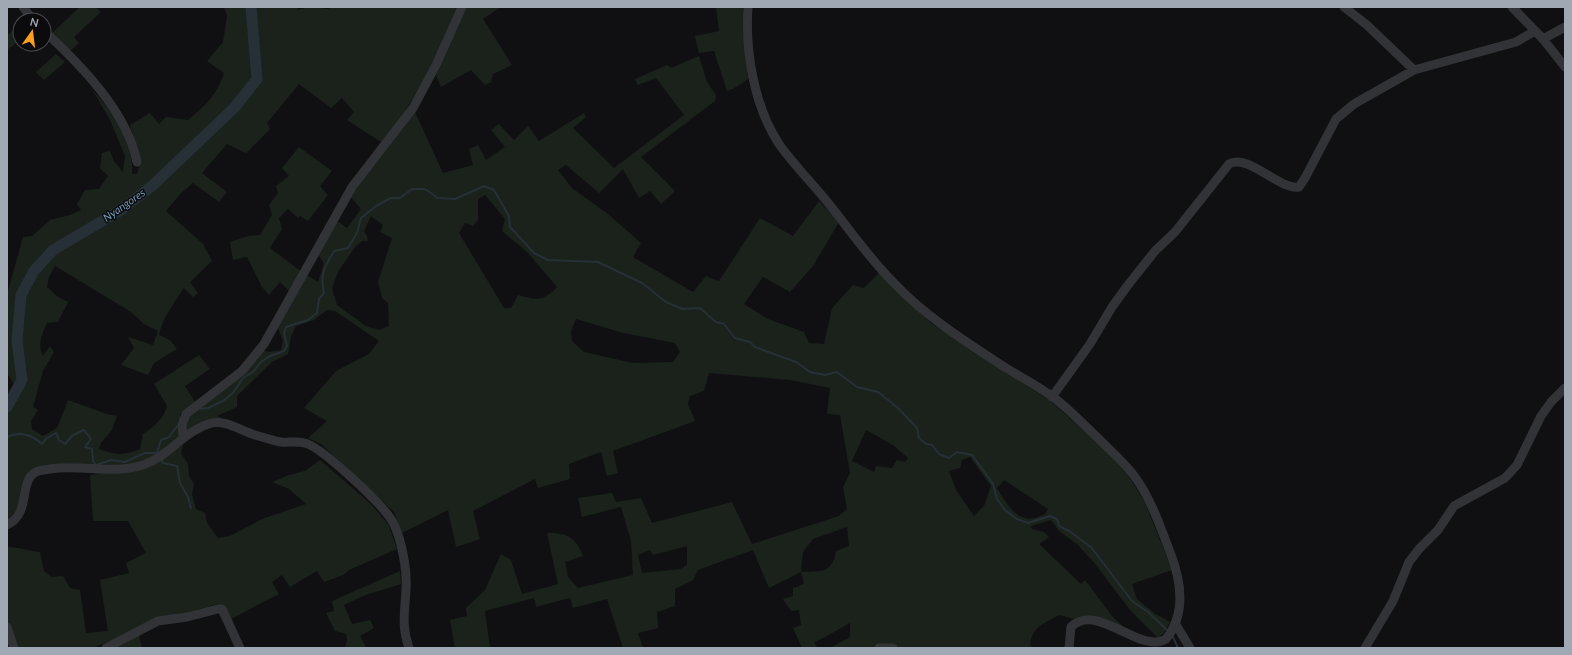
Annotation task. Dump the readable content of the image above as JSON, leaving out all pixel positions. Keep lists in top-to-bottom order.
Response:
{
  "water": ["Nyangores"],
  "north": "top"
}
